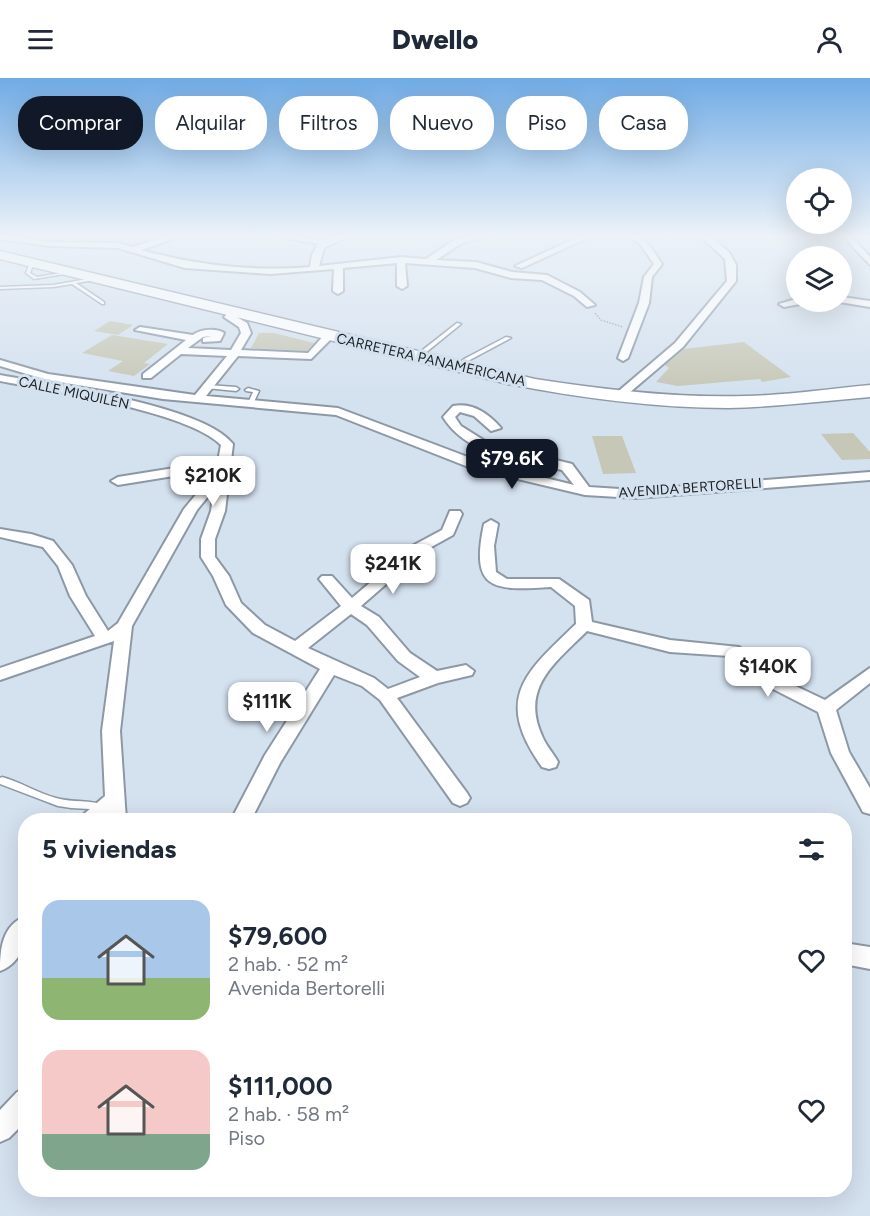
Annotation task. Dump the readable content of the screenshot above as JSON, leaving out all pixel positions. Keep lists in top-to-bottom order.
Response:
{
  "streets": {
    "main road": ["CARRETERA PANAMERICANA"],
    "street": ["CALLE MIQUILÉN", "AVENIDA BERTORELLI"]
  },
  "page": {
    "header": "Dwello",
    "chip": [
      "Comprar",
      "Alquilar",
      "Filtros",
      "Nuevo",
      "Piso",
      "Casa"
    ],
    "price": [
      "$79.6K",
      "$210K",
      "$241K",
      "$140K",
      "$111K"
    ],
    "heading": "5 viviendas",
    "list": [
      {
        "name": "$79,600",
        "note": "2 hab. · 52 m² · Avenida Bertorelli"
      },
      {
        "name": "$111,000",
        "note": "2 hab. · 58 m² · Piso"
      }
    ]
  }
}
